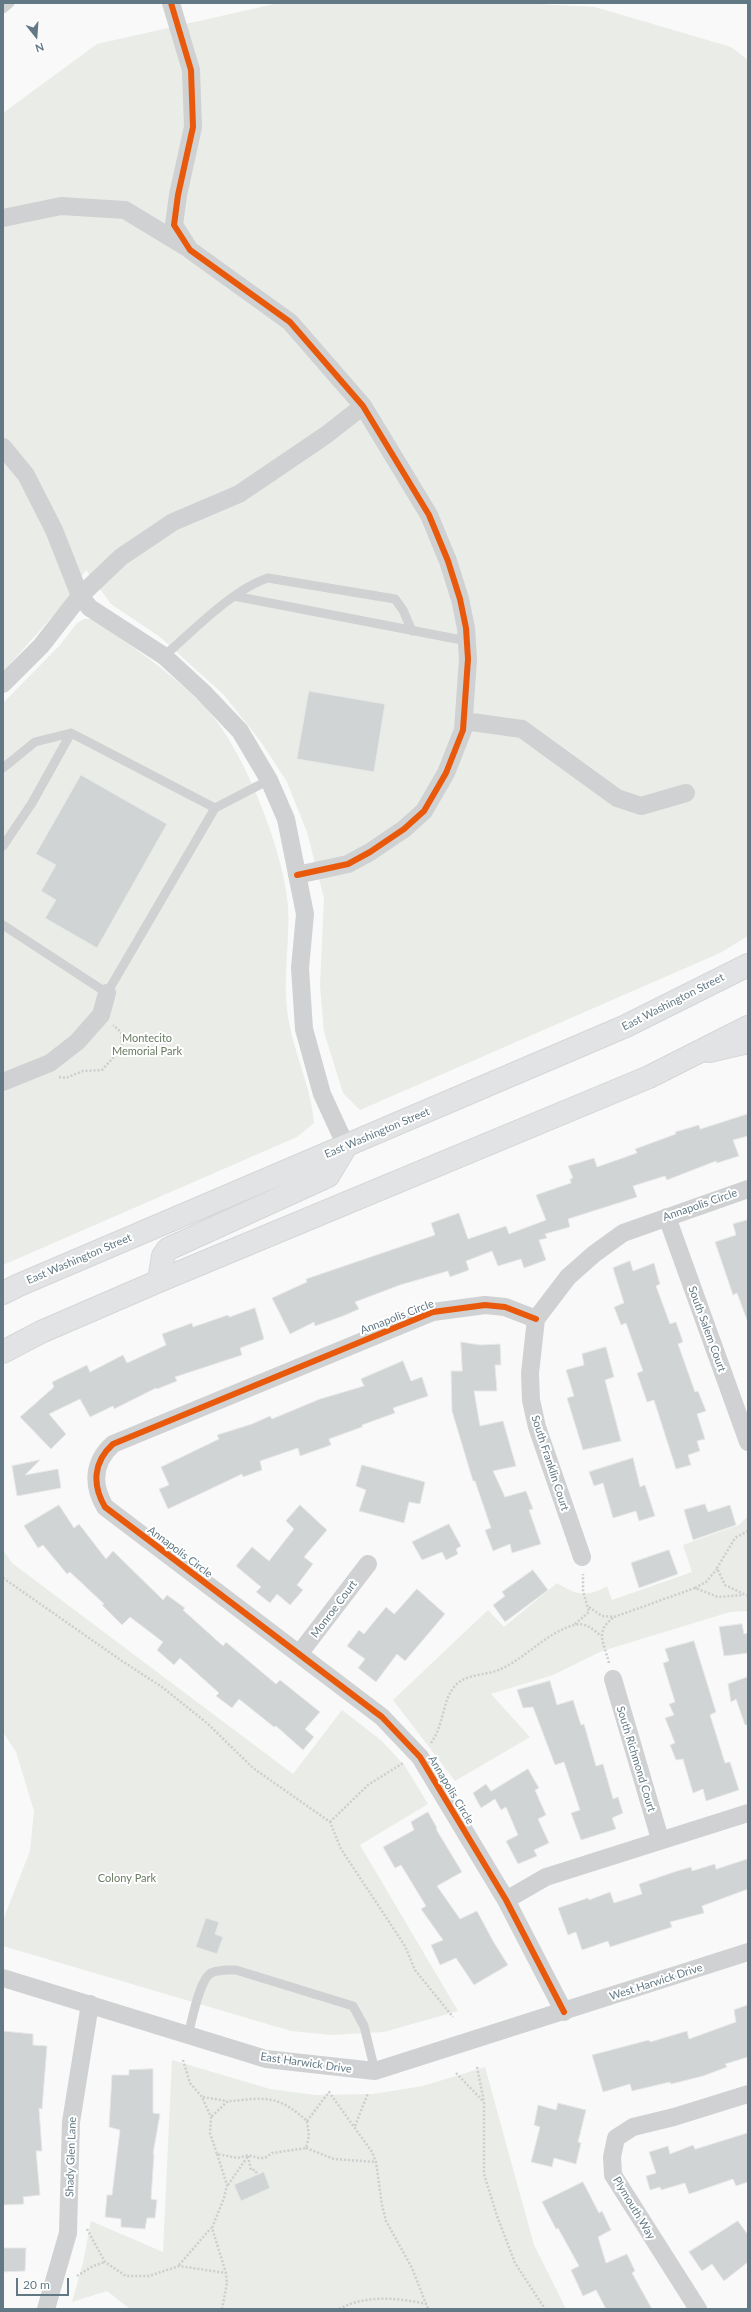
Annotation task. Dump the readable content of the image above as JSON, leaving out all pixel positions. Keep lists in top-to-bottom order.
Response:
{
  "streets": {
    "main road": ["East Washington Street"],
    "street": [
      "Annapolis Circle",
      "South Salem Court",
      "South Franklin Court",
      "Monroe Court",
      "South Richmond Court",
      "West Harwick Drive",
      "East Harwick Drive",
      "Shady Glen Lane",
      "Plymouth Way"
    ]
  },
  "crossings": [
    ["Annapolis Circle", "South Salem Court"],
    ["Annapolis Circle", "South Franklin Court"],
    ["Annapolis Circle", "Monroe Court"],
    ["Annapolis Circle", "West Harwick Drive"],
    ["Annapolis Circle", "East Harwick Drive"],
    ["West Harwick Drive", "East Harwick Drive"],
    ["East Harwick Drive", "Shady Glen Lane"]
  ],
  "parks": ["Montecito Memorial Park", "Colony Park"],
  "scale_bar": "20 m",
  "north": "bottom"
}
